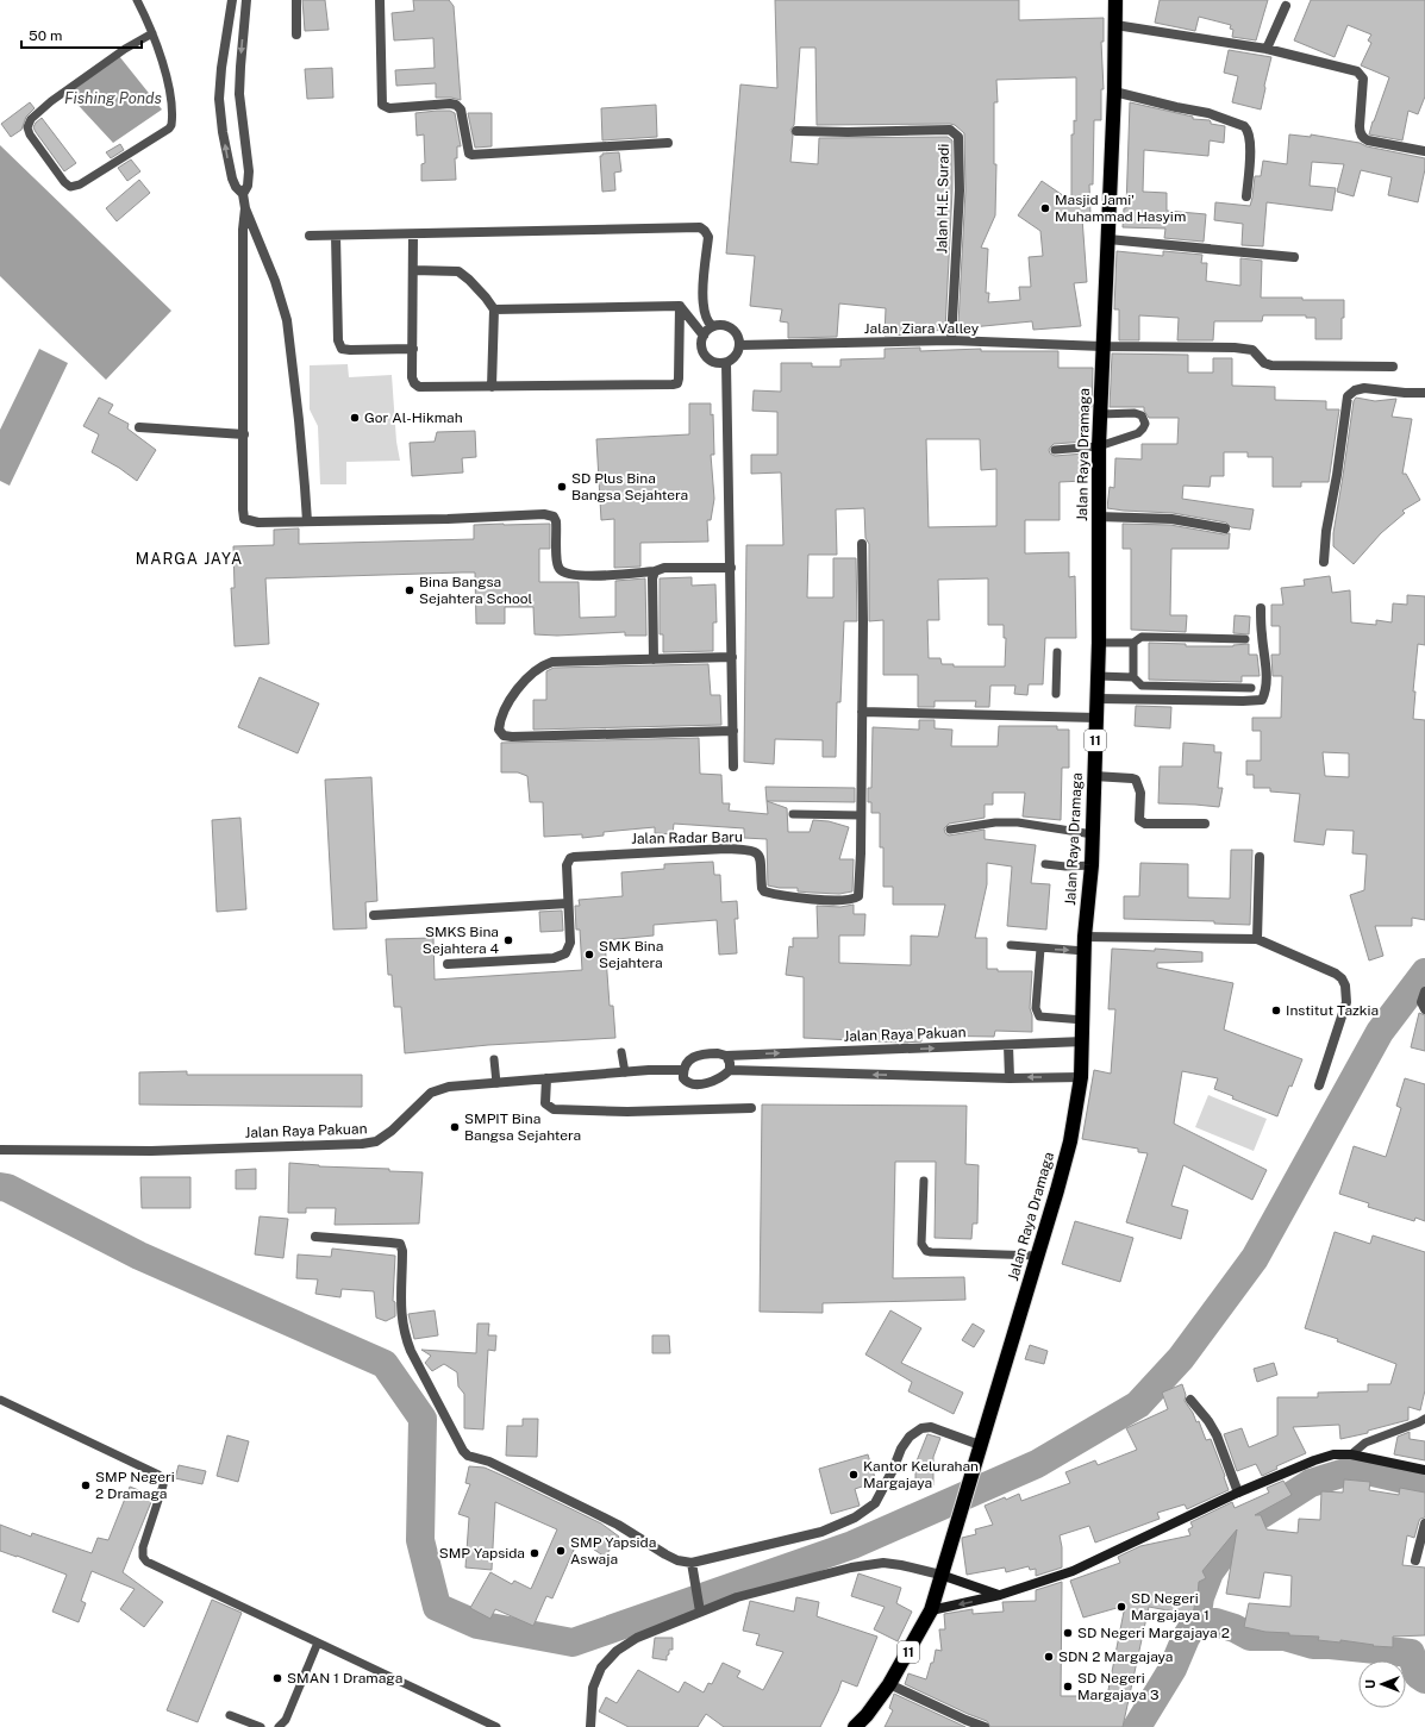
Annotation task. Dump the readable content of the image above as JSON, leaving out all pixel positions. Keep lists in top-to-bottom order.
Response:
{
  "streets": {
    "highway": ["Jalan Raya Dramaga", "11"],
    "street": [
      "Jalan H.E. Suradi",
      "Jalan Ziara Valley",
      "Jalan Radar Baru",
      "Jalan Raya Pakuan"
    ]
  },
  "crossings": [
    ["Jalan H.E. Suradi", "Jalan Ziara Valley"],
    ["Jalan Ziara Valley", "Jalan Raya Dramaga"],
    ["Jalan Raya Dramaga", "11"],
    ["Jalan Raya Dramaga", "Jalan Raya Pakuan"]
  ],
  "districts": ["MARGA JAYA"],
  "water": ["Fishing Ponds"],
  "places": [
    "Masjid Jami' Muhammad Hasyim",
    "Gor Al-Hikmah",
    "SD Plus Bina Bangsa Sejahtera",
    "Bina Bangsa Sejahtera School",
    "SMKS Bina Sejahtera 4",
    "SMK Bina Sejahtera",
    "Institut Tazkia",
    "SMPIT Bina Bangsa Sejahtera",
    "Kantor Kelurahan Margajaya",
    "SMP Negeri 2 Dramaga",
    "SMP Yapsida Aswaja",
    "SMP Yapsida",
    "SD Negeri Margajaya 1",
    "SD Negeri Margajaya 2",
    "SDN 2 Margajaya",
    "SMAN 1 Dramaga",
    "SD Negeri Margajaya 3"
  ],
  "scale_bar": "50 m",
  "north": "left"
}
